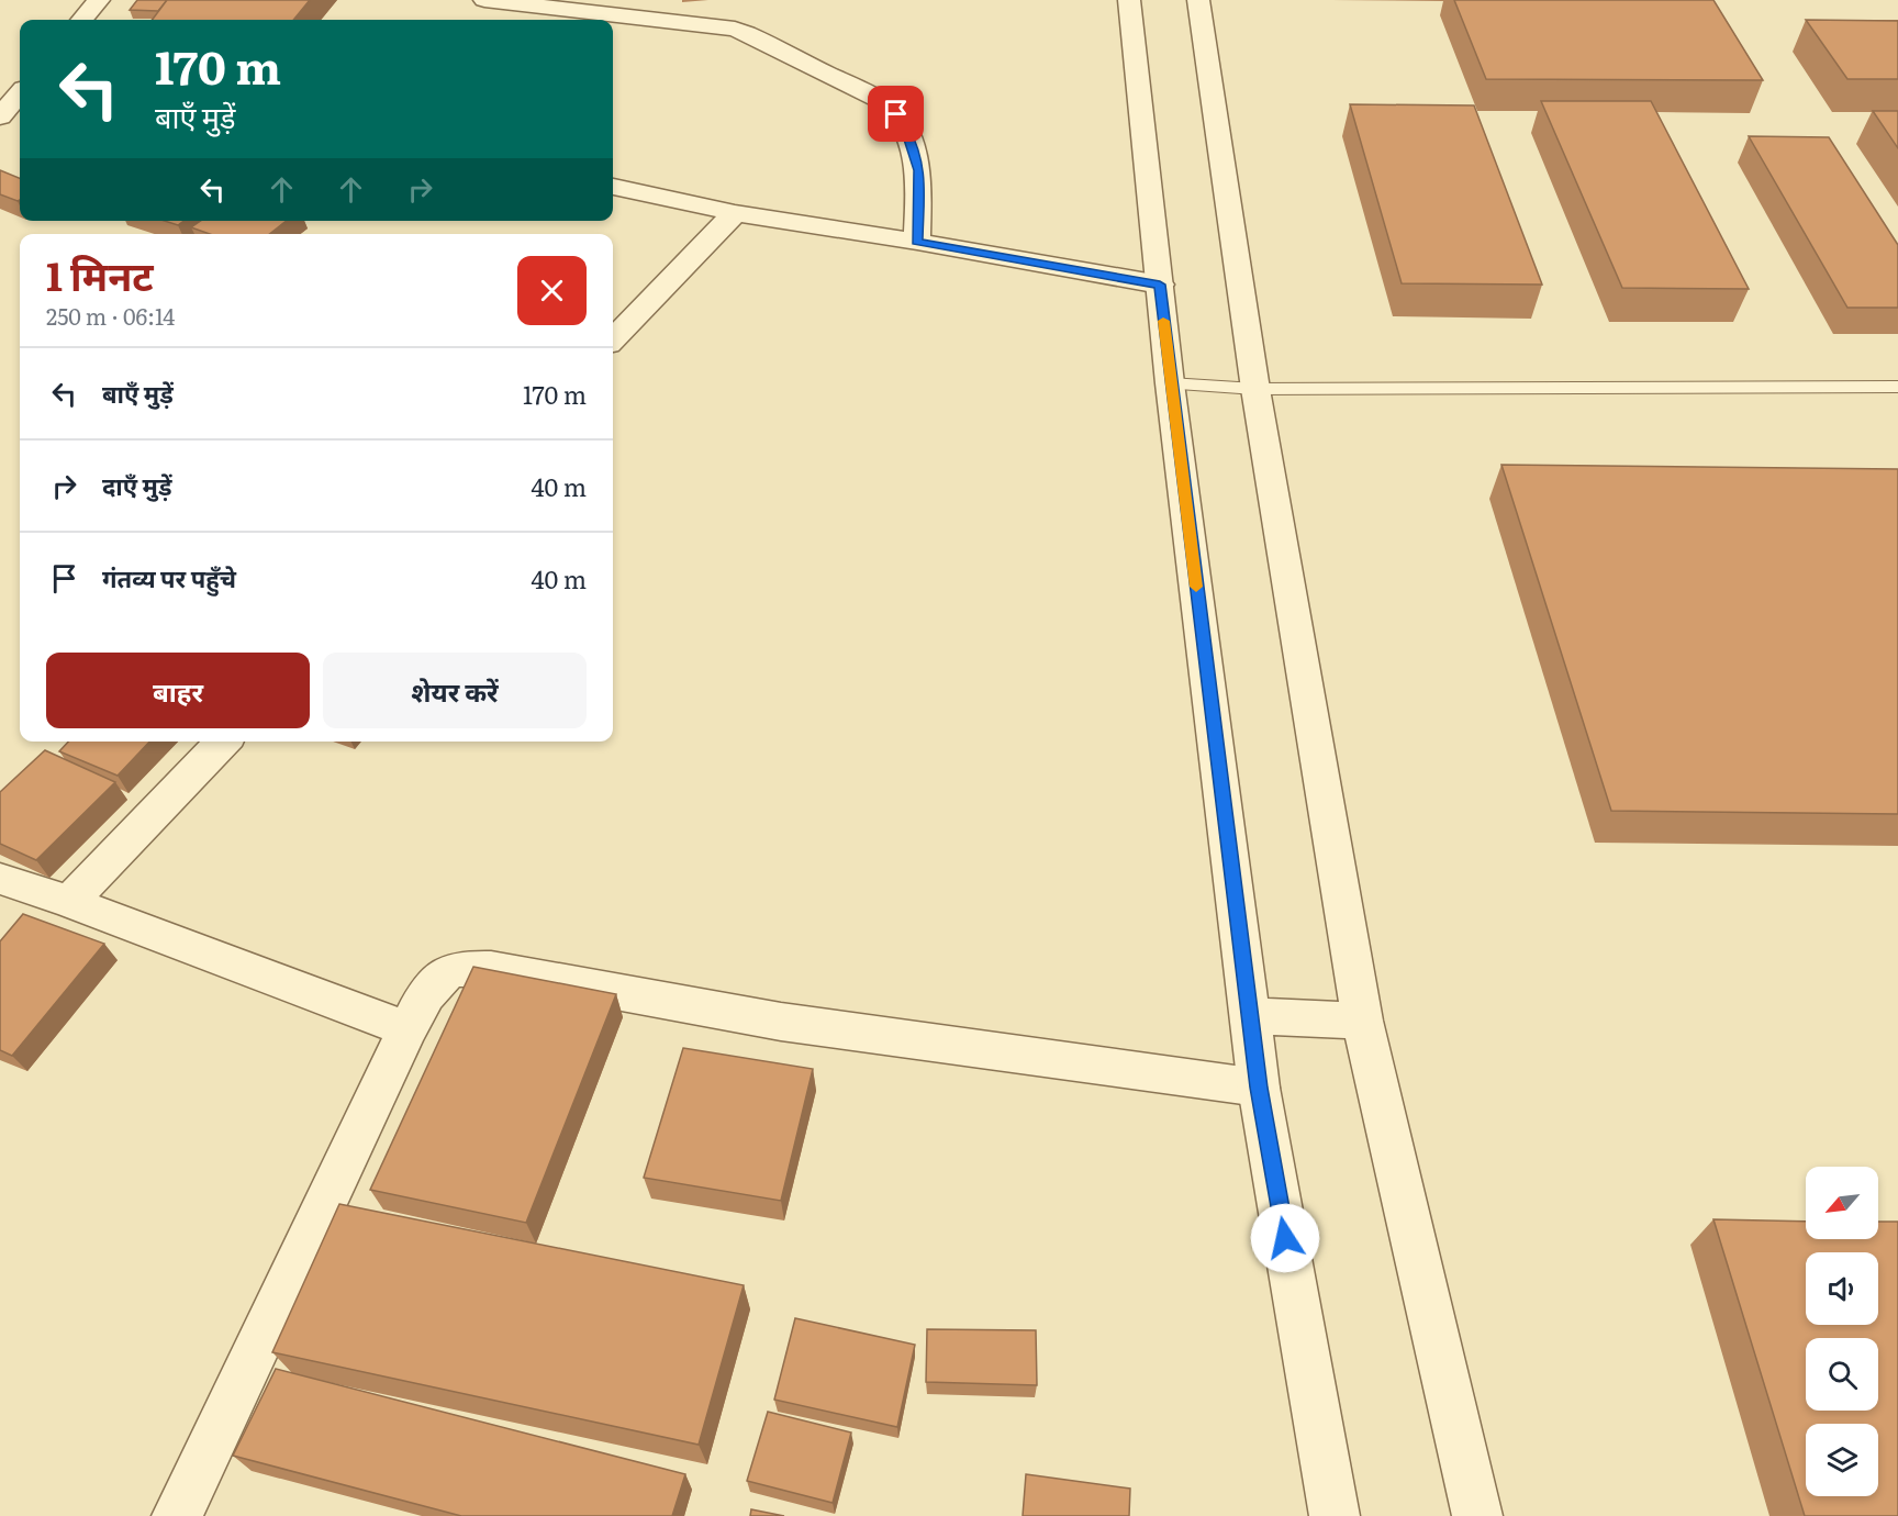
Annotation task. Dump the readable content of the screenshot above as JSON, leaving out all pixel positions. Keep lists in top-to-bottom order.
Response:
{
  "north": "bottom left",
  "page": {
    "turn": ["170 m", "बाएँ मुड़ें"],
    "heading": ["1 मिनट", "250 m · 06:14"],
    "list": [
      {
        "name": "बाएँ मुड़ें",
        "value": "170 m"
      },
      {
        "name": "दाएँ मुड़ें",
        "value": "40 m"
      },
      {
        "name": "गंतव्य पर पहुँचे",
        "value": "40 m"
      }
    ],
    "buttons": ["बाहर", "शेयर करें"]
  }
}
